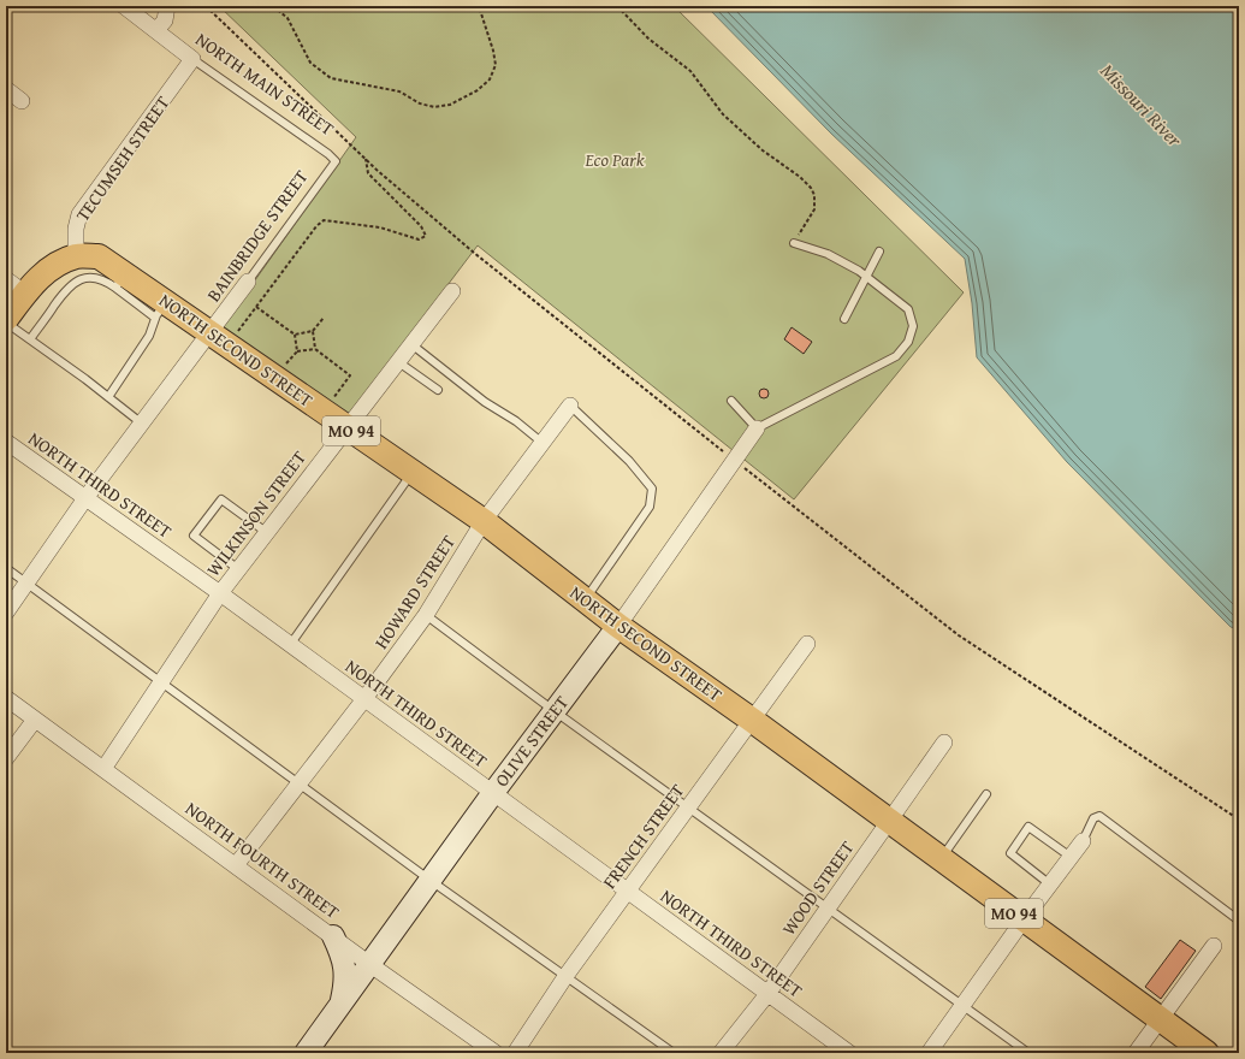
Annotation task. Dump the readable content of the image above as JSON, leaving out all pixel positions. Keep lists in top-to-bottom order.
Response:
{
  "streets": {
    "main road": ["NORTH SECOND STREET", "MO 94"],
    "street": [
      "NORTH MAIN STREET",
      "TECUMSEH STREET",
      "BAINBRIDGE STREET",
      "NORTH THIRD STREET",
      "WILKINSON STREET",
      "HOWARD STREET",
      "OLIVE STREET",
      "FRENCH STREET",
      "NORTH FOURTH STREET",
      "WOOD STREET"
    ]
  },
  "crossings": [
    ["NORTH MAIN STREET", "TECUMSEH STREET"],
    ["NORTH MAIN STREET", "BAINBRIDGE STREET"],
    ["TECUMSEH STREET", "NORTH SECOND STREET"],
    ["TECUMSEH STREET", "MO 94"],
    ["BAINBRIDGE STREET", "NORTH SECOND STREET"],
    ["BAINBRIDGE STREET", "NORTH THIRD STREET"],
    ["NORTH SECOND STREET", "MO 94"],
    ["NORTH SECOND STREET", "WILKINSON STREET"],
    ["NORTH SECOND STREET", "HOWARD STREET"],
    ["NORTH SECOND STREET", "OLIVE STREET"],
    ["NORTH SECOND STREET", "FRENCH STREET"],
    ["NORTH SECOND STREET", "WOOD STREET"],
    ["NORTH THIRD STREET", "WILKINSON STREET"],
    ["NORTH THIRD STREET", "HOWARD STREET"],
    ["NORTH THIRD STREET", "OLIVE STREET"],
    ["NORTH THIRD STREET", "FRENCH STREET"],
    ["NORTH THIRD STREET", "WOOD STREET"],
    ["WILKINSON STREET", "NORTH FOURTH STREET"],
    ["HOWARD STREET", "NORTH FOURTH STREET"],
    ["OLIVE STREET", "NORTH FOURTH STREET"]
  ],
  "water": ["Missouri River"],
  "parks": ["Eco Park"]
}
